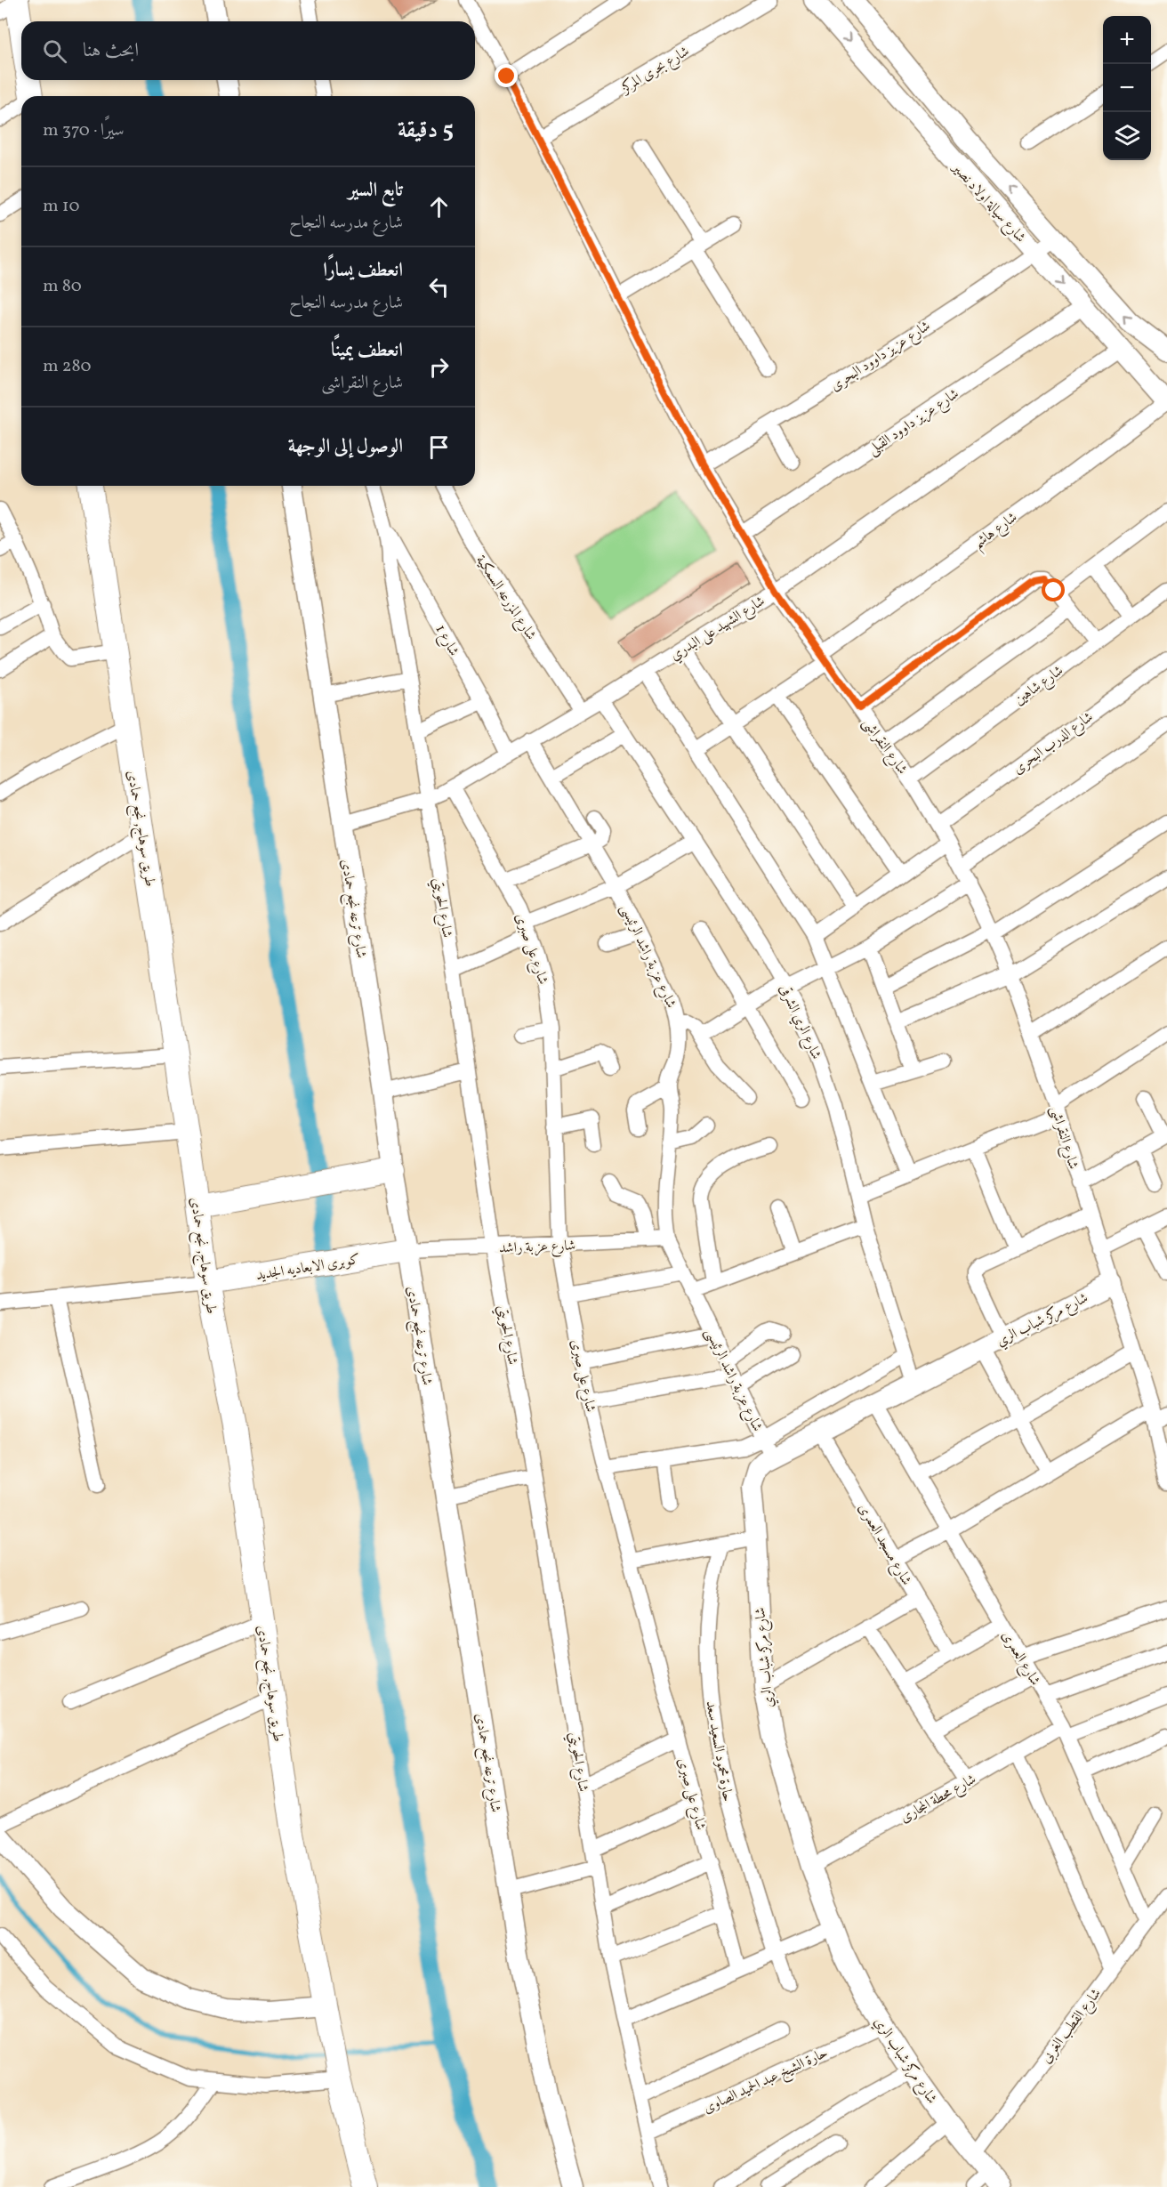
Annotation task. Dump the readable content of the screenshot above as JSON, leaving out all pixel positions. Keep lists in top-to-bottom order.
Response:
{
  "streets": {
    "main road": ["طريق سوهاج, نجع حمادى", "كوبرى الابعاديه الجديد"],
    "street": [
      "شارع بحرى المركز",
      "شارع سيالة اولاد نصير",
      "شارع عزيز داوود البحرى",
      "شارع عزيز داوود القبلى",
      "شارع هاشم",
      "شارع المزرعه السمكية",
      "شارع الشهيد على البدري",
      "شارع 1",
      "شارع شاهين",
      "شارع الدرب البحرى",
      "شارع النقراشى",
      "شارع الحويتي",
      "شارع ترعه نجع حمادى",
      "شارع على صبرى",
      "شارع عزبة راشد الرئيسى",
      "شارع الري الشرقى",
      "شارع عزبة راشد",
      "شارع مركز شباب الري",
      "شارع مسجد العمرى",
      "شارع العمرى",
      "حارة محمود السعيد سعد",
      "شارع محطة المجارى",
      "شارع القطب الغربى",
      "حارة الشيخ عبد الحميد الصاوى"
    ]
  },
  "crossings": [
    ["شارع بحرى المركز", "شارع النقراشى"],
    ["شارع سيالة اولاد نصير", "شارع عزيز داوود البحرى"],
    ["شارع سيالة اولاد نصير", "شارع عزيز داوود القبلى"],
    ["شارع سيالة اولاد نصير", "شارع هاشم"],
    ["شارع سيالة اولاد نصير", "شارع الشهيد على البدري"],
    ["شارع عزيز داوود البحرى", "شارع النقراشى"],
    ["شارع عزيز داوود القبلى", "شارع النقراشى"],
    ["شارع هاشم", "شارع النقراشى"],
    ["شارع المزرعه السمكية", "شارع الشهيد على البدري"],
    ["شارع الشهيد على البدري", "شارع 1"],
    ["شارع الشهيد على البدري", "شارع النقراشى"],
    ["شارع الشهيد على البدري", "شارع الحويتي"],
    ["شارع الشهيد على البدري", "شارع ترعه نجع حمادى"],
    ["شارع الشهيد على البدري", "شارع على صبرى"],
    ["شارع الشهيد على البدري", "شارع عزبة راشد الرئيسى"],
    ["شارع الشهيد على البدري", "شارع الري الشرقى"],
    ["شارع 1", "شارع الحويتي"],
    ["شارع شاهين", "شارع النقراشى"],
    ["شارع الدرب البحرى", "شارع النقراشى"],
    ["شارع النقراشى", "شارع مركز شباب الري"],
    ["طريق سوهاج, نجع حمادى", "كوبرى الابعاديه الجديد"],
    ["شارع الحويتي", "شارع عزبة راشد"],
    ["شارع الحويتي", "حارة الشيخ عبد الحميد الصاوى"],
    ["شارع ترعه نجع حمادى", "شارع عزبة راشد"],
    ["شارع ترعه نجع حمادى", "كوبرى الابعاديه الجديد"],
    ["شارع على صبرى", "شارع عزبة راشد"],
    ["شارع عزبة راشد الرئيسى", "شارع عزبة راشد"],
    ["شارع عزبة راشد الرئيسى", "شارع مركز شباب الري"],
    ["شارع الري الشرقى", "شارع مركز شباب الري"],
    ["شارع عزبة راشد", "كوبرى الابعاديه الجديد"],
    ["شارع مركز شباب الري", "شارع مسجد العمرى"],
    ["شارع مركز شباب الري", "شارع العمرى"],
    ["شارع مركز شباب الري", "شارع محطة المجارى"],
    ["شارع مركز شباب الري", "شارع القطب الغربى"],
    ["شارع مركز شباب الري", "حارة الشيخ عبد الحميد الصاوى"],
    ["شارع العمرى", "شارع محطة المجارى"],
    ["شارع العمرى", "شارع القطب الغربى"]
  ],
  "page": {
    "map_buttons": ["+", "−"],
    "search": "ابحث هنا",
    "heading": ["5 دقيقة", "سيرًا · 370 m"],
    "list": [
      ["تابع السير", "شارع مدرسه النجاح", "10 m"],
      ["انعطف يسارًا", "شارع مدرسه النجاح", "80 m"],
      ["انعطف يمينًا", "شارع النقراشى", "280 m"],
      "الوصول إلى الوجهة"
    ]
  }
}
